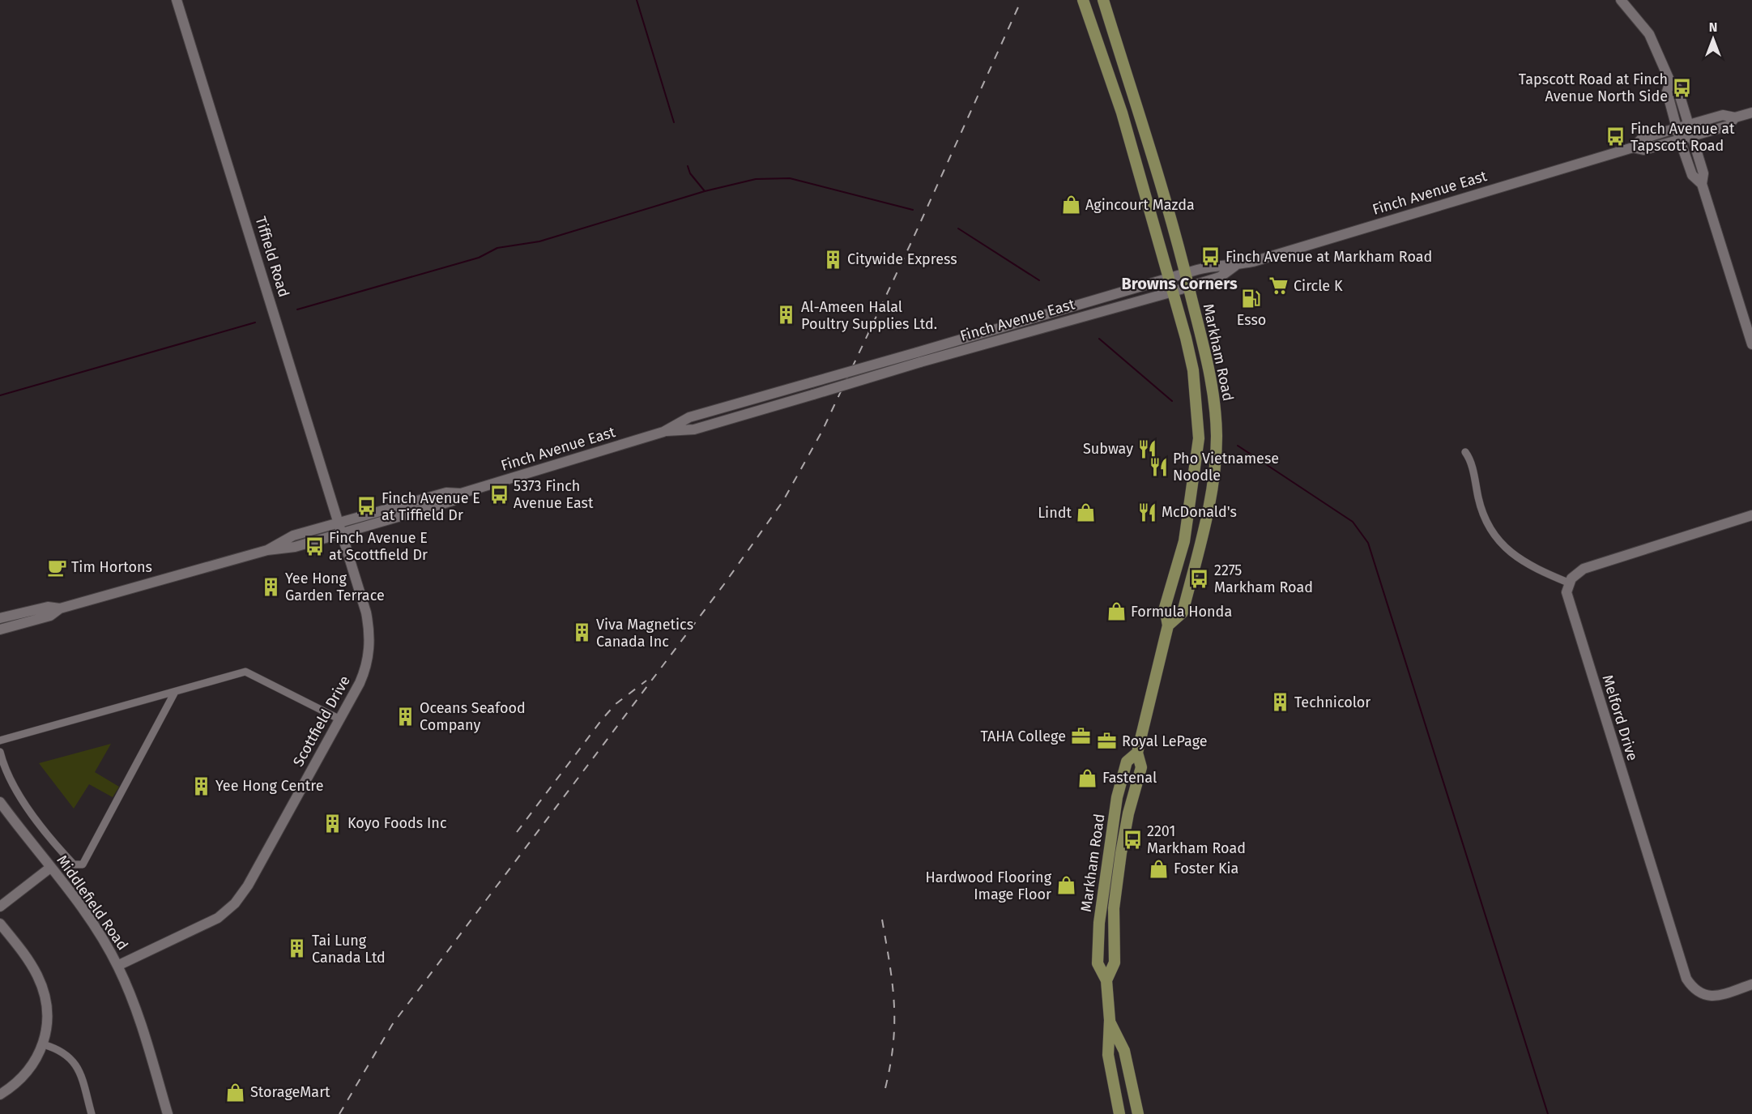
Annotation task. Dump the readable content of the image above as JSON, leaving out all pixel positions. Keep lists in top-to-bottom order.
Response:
{
  "streets": {
    "main road": [
      "Finch Avenue East",
      "Tiffield Road",
      "Markham Road",
      "Melford Drive",
      "Scottfield Drive",
      "Middlefield Road"
    ]
  },
  "crossings": [
    ["Finch Avenue East", "Tiffield Road"],
    ["Finch Avenue East", "Markham Road"],
    ["Finch Avenue East", "Scottfield Drive"],
    ["Tiffield Road", "Scottfield Drive"],
    ["Scottfield Drive", "Middlefield Road"]
  ],
  "districts": ["Browns Corners"],
  "places": {
    "bus stop": [
      "Tapscott Road at Finch Avenue North Side",
      "Finch Avenue at Tapscott Road",
      "Finch Avenue at Markham Road",
      "5373 Finch Avenue East",
      "Finch Avenue E at Tiffield Dr",
      "Finch Avenue E at Scottfield Dr",
      "2275 Markham Road",
      "2201 Markham Road"
    ],
    "shop": [
      "Agincourt Mazda",
      "Lindt",
      "Formula Honda",
      "Fastenal",
      "Foster Kia",
      "Hardwood Flooring Image Floor",
      "StorageMart"
    ],
    "building": [
      "Citywide Express",
      "Al-Ameen Halal Poultry Supplies Ltd.",
      "Yee Hong Garden Terrace",
      "Viva Magnetics Canada Inc",
      "Technicolor",
      "Oceans Seafood Company",
      "Yee Hong Centre",
      "Koyo Foods Inc",
      "Tai Lung Canada Ltd"
    ],
    "supermarket": ["Circle K"],
    "fuel station": ["Esso"],
    "restaurant": ["Subway", "Pho Vietnamese Noodle", "McDonald's"],
    "cafe": ["Tim Hortons"],
    "office": ["TAHA College", "Royal LePage"]
  },
  "north": "top"
}
